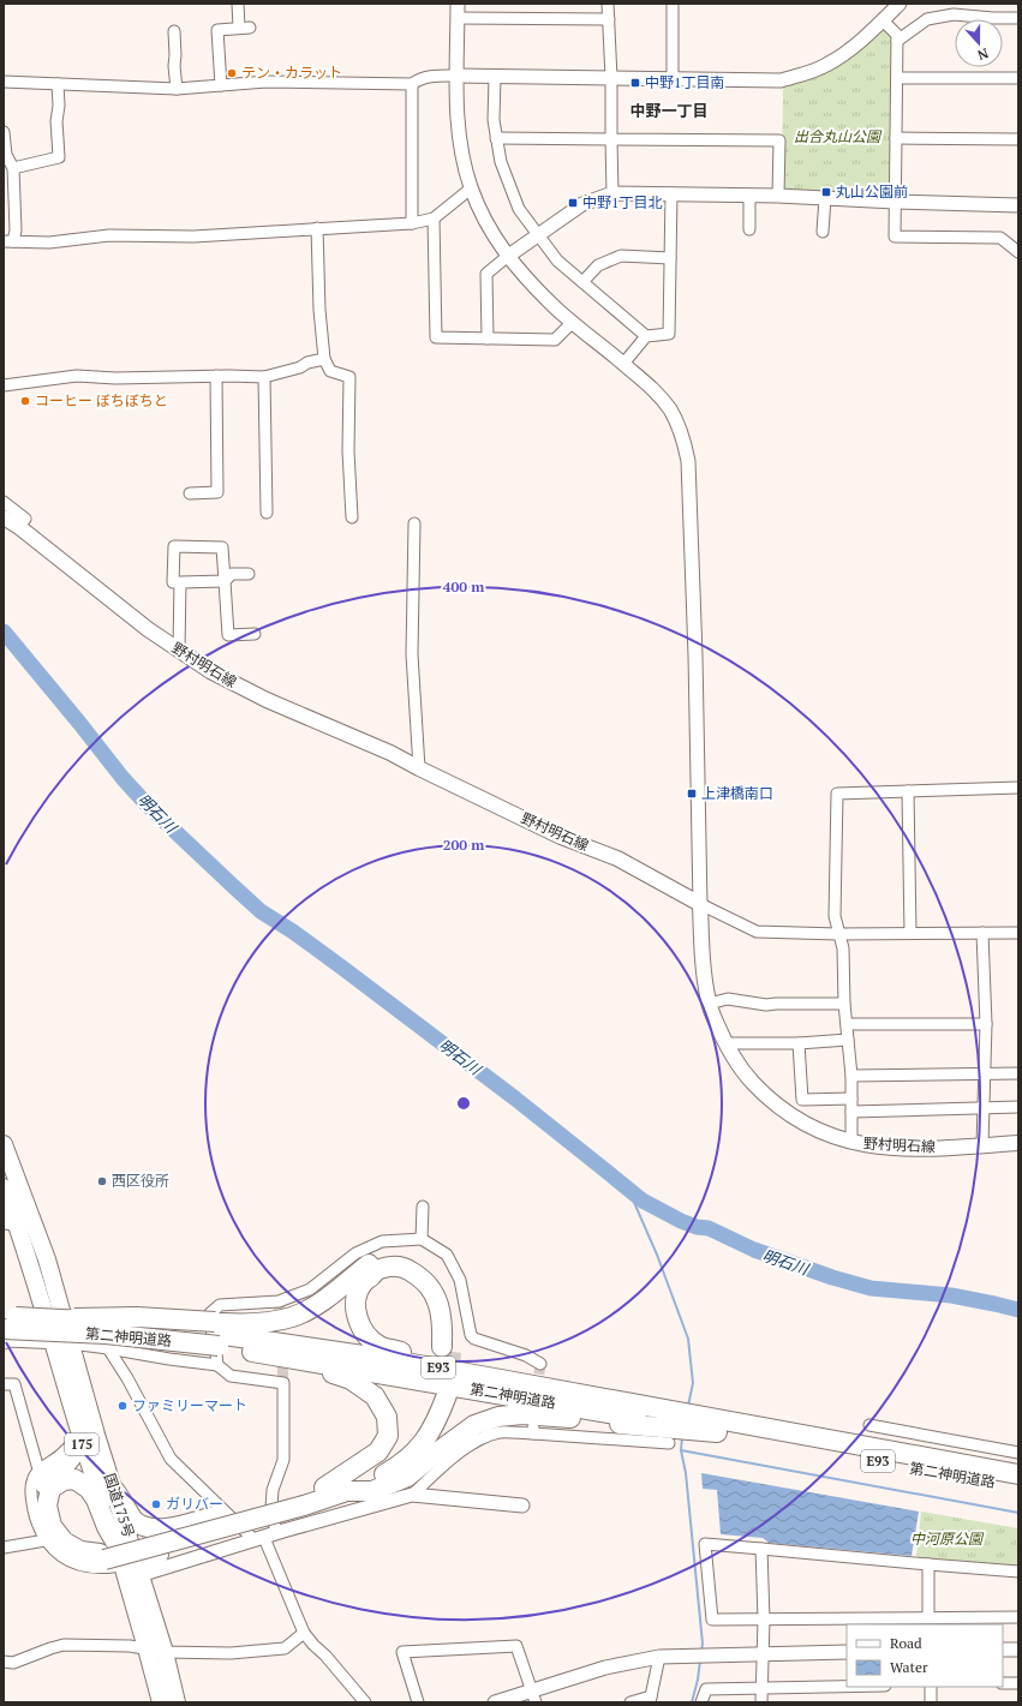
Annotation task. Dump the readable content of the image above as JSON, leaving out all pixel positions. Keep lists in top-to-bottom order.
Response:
{
  "streets": {
    "highway": [
      "第二神明道路",
      "E93",
      "175",
      "国道175号"
    ],
    "main road": ["野村明石線"]
  },
  "districts": ["中野一丁目"],
  "water": ["明石川"],
  "parks": ["出合丸山公園", "中河原公園"],
  "places": {
    "other": [
      "テン・カラット",
      "コーヒー ぼちぼちと",
      "西区役所",
      "ファミリーマート",
      "ガリバー"
    ],
    "transit": [
      "中野1丁目南",
      "丸山公園前",
      "中野1丁目北",
      "上津橋南口"
    ]
  },
  "legend": ["Road", "Water"],
  "north": "bottom",
  "rings": ["400 m", "200 m"]
}
